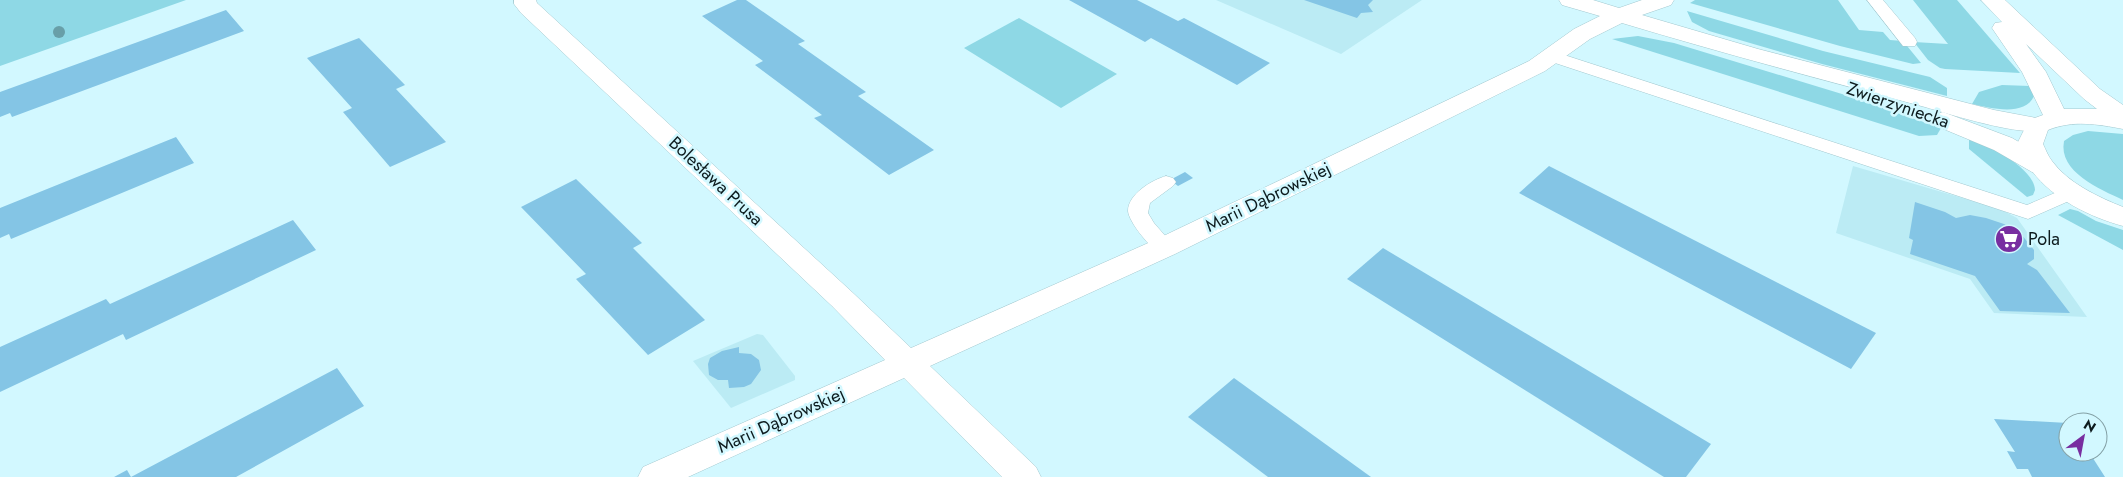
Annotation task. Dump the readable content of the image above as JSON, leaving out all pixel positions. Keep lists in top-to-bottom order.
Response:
{
  "streets": {
    "street": ["Zwierzyniecka", "Bolesława Prusa", "Marii Dąbrowskiej"]
  },
  "crossings": [
    ["Zwierzyniecka", "Marii Dąbrowskiej"],
    ["Bolesława Prusa", "Marii Dąbrowskiej"]
  ],
  "places": {
    "supermarket": ["Pola"]
  },
  "north": "top right"
}
